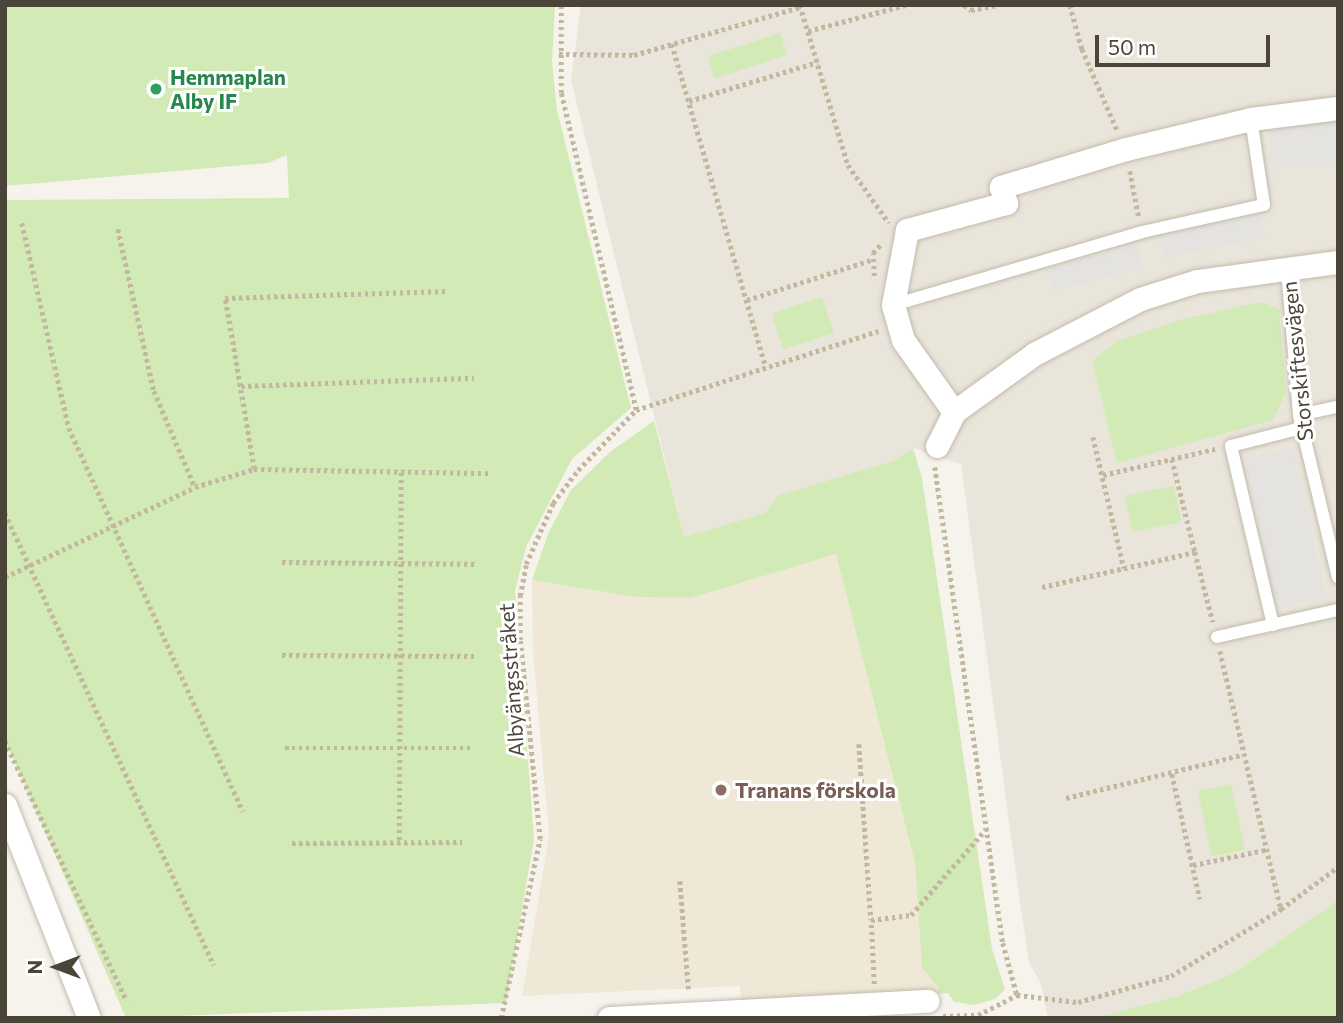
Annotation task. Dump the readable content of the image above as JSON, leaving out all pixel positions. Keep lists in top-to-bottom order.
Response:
{
  "streets": {
    "street": ["Storskiftesvägen"],
    "path": ["Albyängsstråket"]
  },
  "places": ["Hemmaplan Alby IF", "Tranans förskola"],
  "scale_bar": "50 m",
  "north": "left"
}
